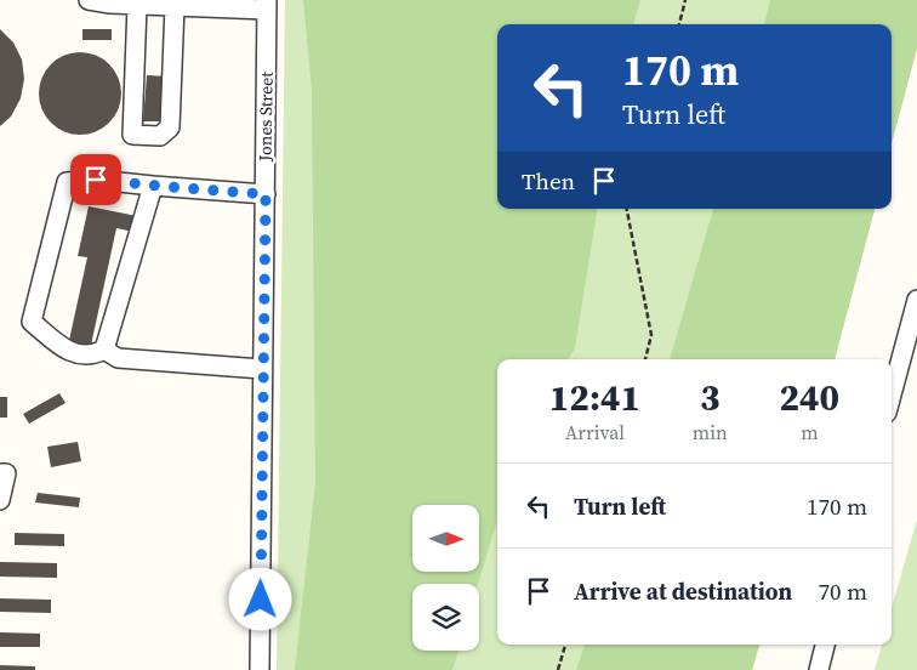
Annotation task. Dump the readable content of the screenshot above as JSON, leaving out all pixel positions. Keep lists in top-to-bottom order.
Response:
{
  "streets": {
    "street": ["Jones Street"]
  },
  "north": "right",
  "page": {
    "turn": ["170 m", "Turn left"],
    "then": "Then",
    "eta": [
      "12:41",
      "Arrival",
      "3",
      "min",
      "240",
      "m"
    ],
    "list": [
      {
        "name": "Turn left",
        "value": "170 m"
      },
      {
        "name": "Arrive at destination",
        "value": "70 m"
      }
    ]
  }
}
